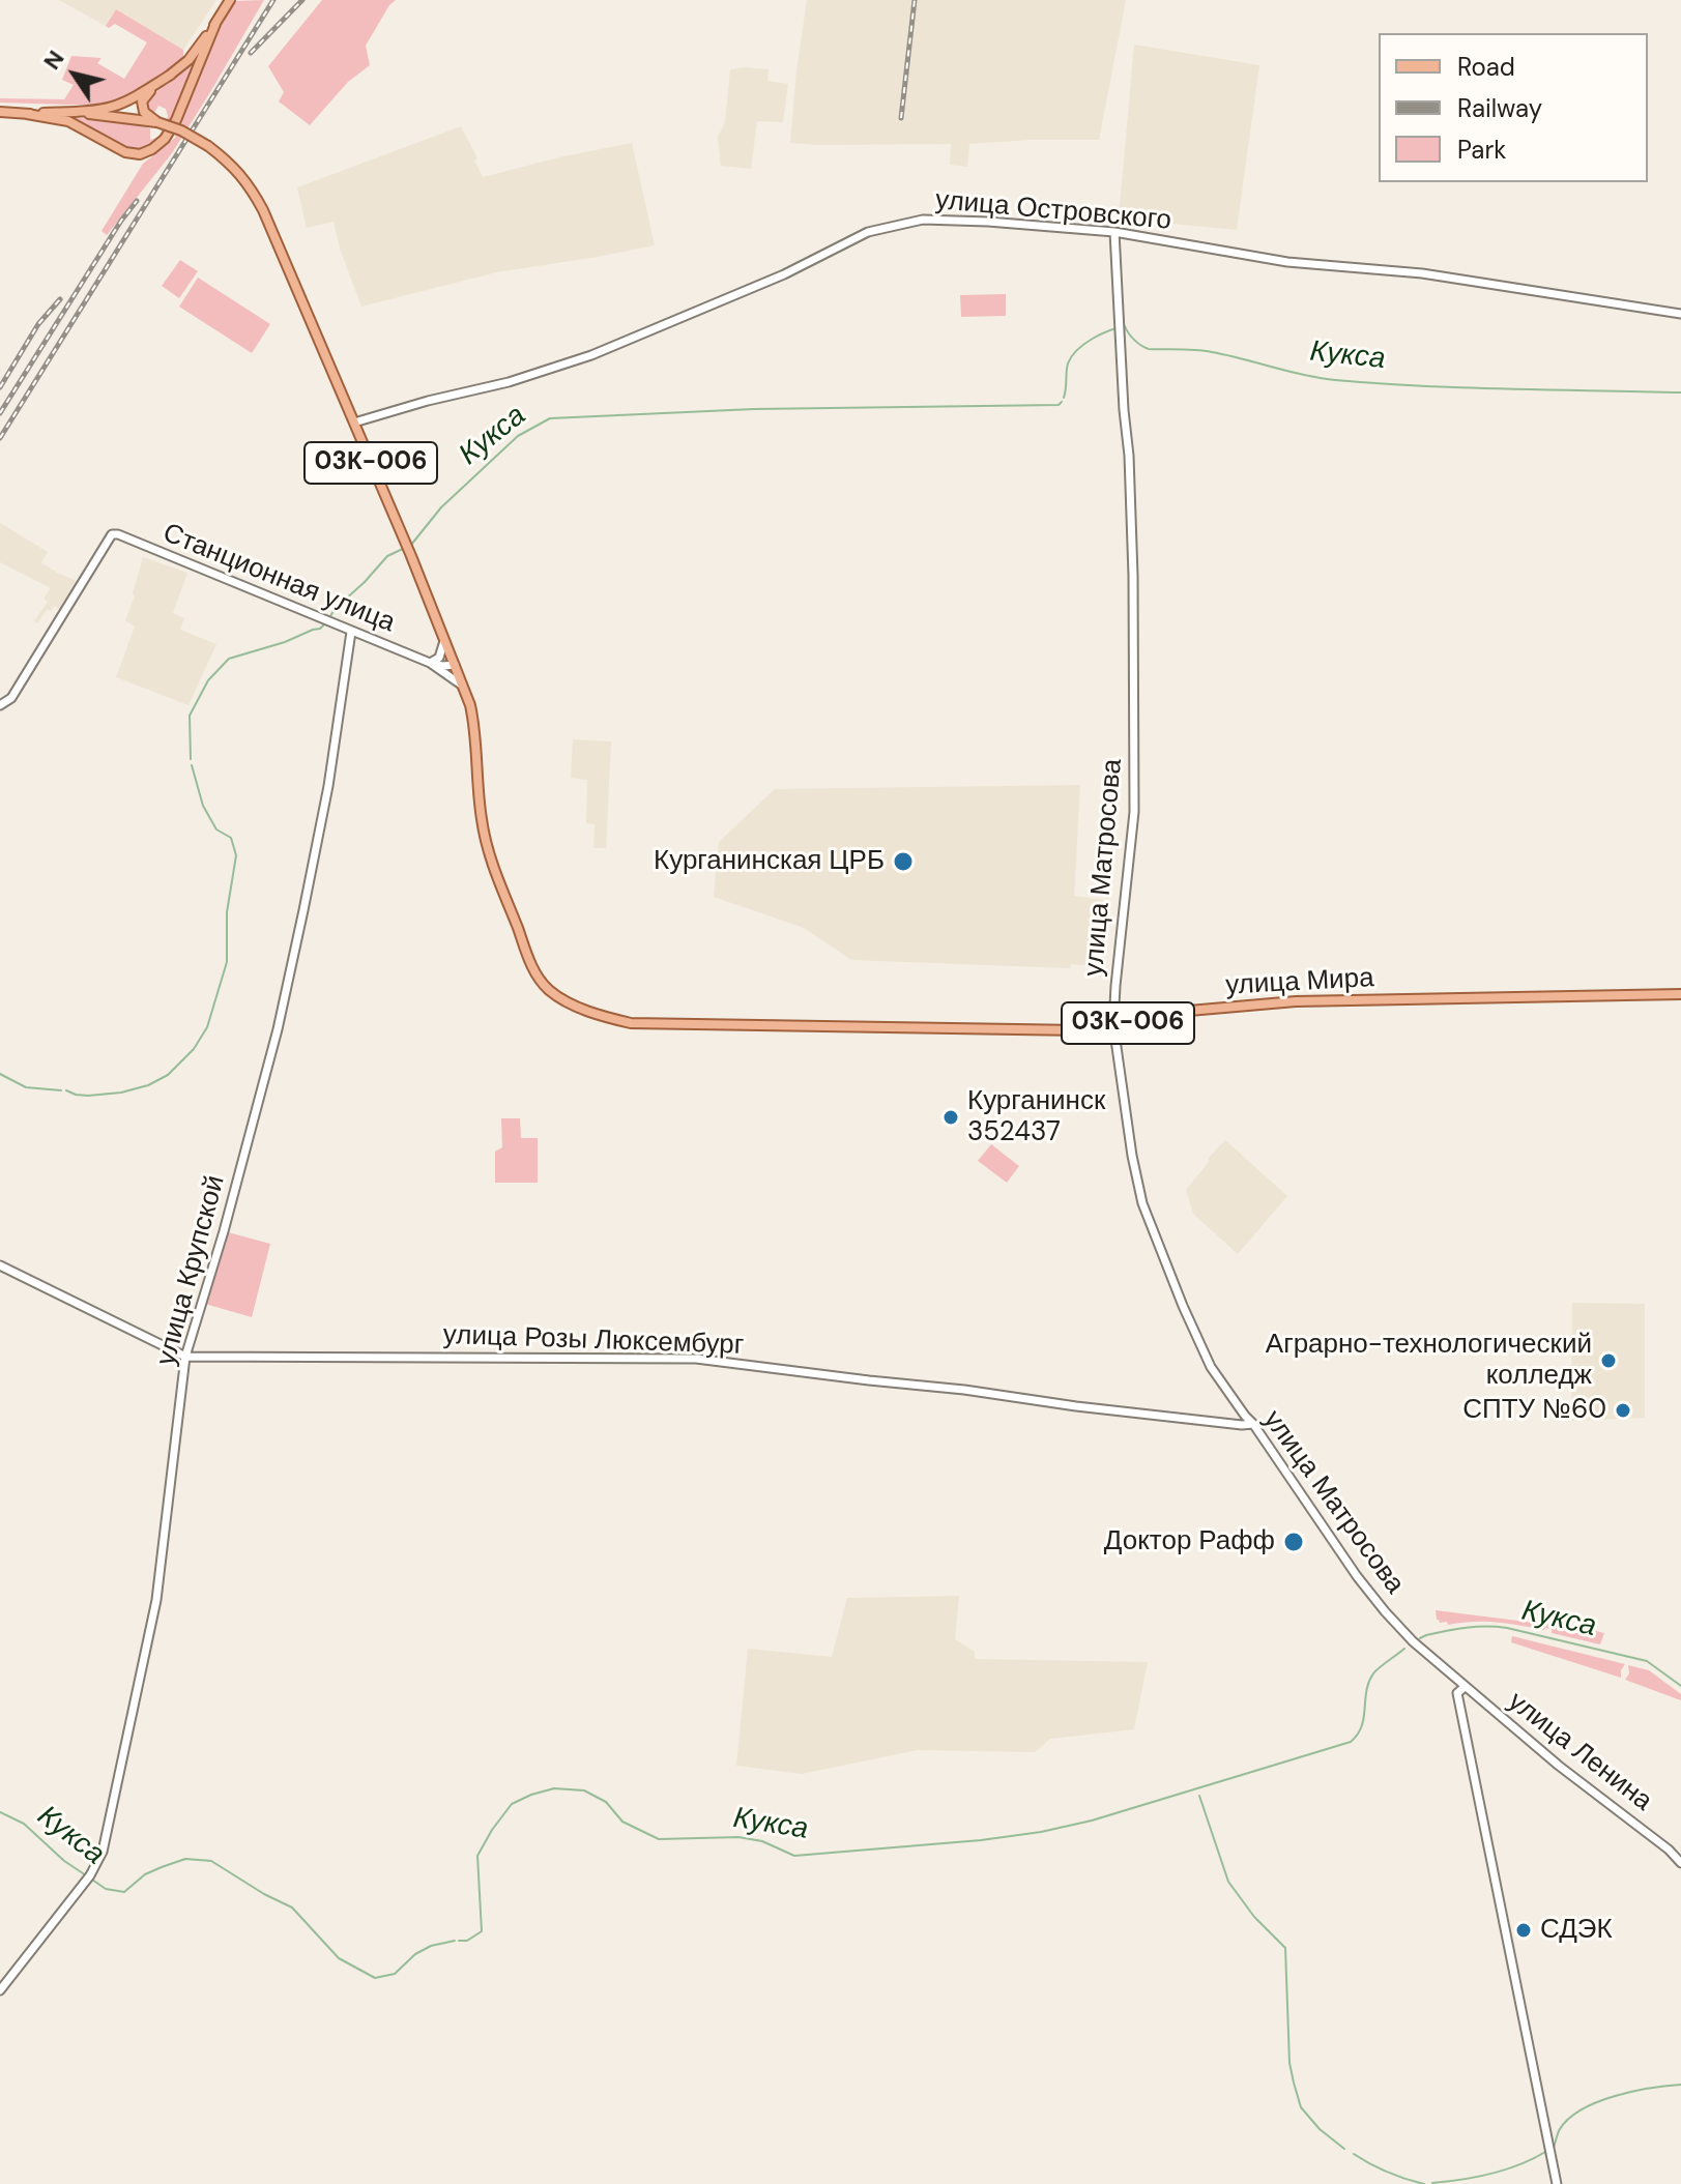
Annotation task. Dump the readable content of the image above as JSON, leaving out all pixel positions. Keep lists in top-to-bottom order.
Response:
{
  "streets": {
    "main road": ["03К-006", "улица Мира"],
    "street": [
      "улица Островского",
      "Станционная улица",
      "улица Матросова",
      "улица Крупской",
      "улица Розы Люксембург",
      "улица Ленина"
    ]
  },
  "crossings": [
    ["улица Островского", "03К-006"],
    ["улица Островского", "улица Матросова"],
    ["03К-006", "Станционная улица"],
    ["03К-006", "улица Мира"],
    ["Станционная улица", "улица Мира"],
    ["Станционная улица", "улица Крупской"],
    ["улица Матросова", "улица Мира"],
    ["улица Матросова", "улица Розы Люксембург"],
    ["улица Матросова", "улица Ленина"],
    ["улица Крупской", "улица Розы Люксембург"]
  ],
  "water": ["Кукса"],
  "places": [
    "Курганинская ЦРБ",
    "Курганинск 352437",
    "Аграрно-технологический колледж",
    "СПТУ №60",
    "Доктор Рафф",
    "СДЭК"
  ],
  "legend": ["Road", "Railway", "Park"],
  "north": "top left"
}
